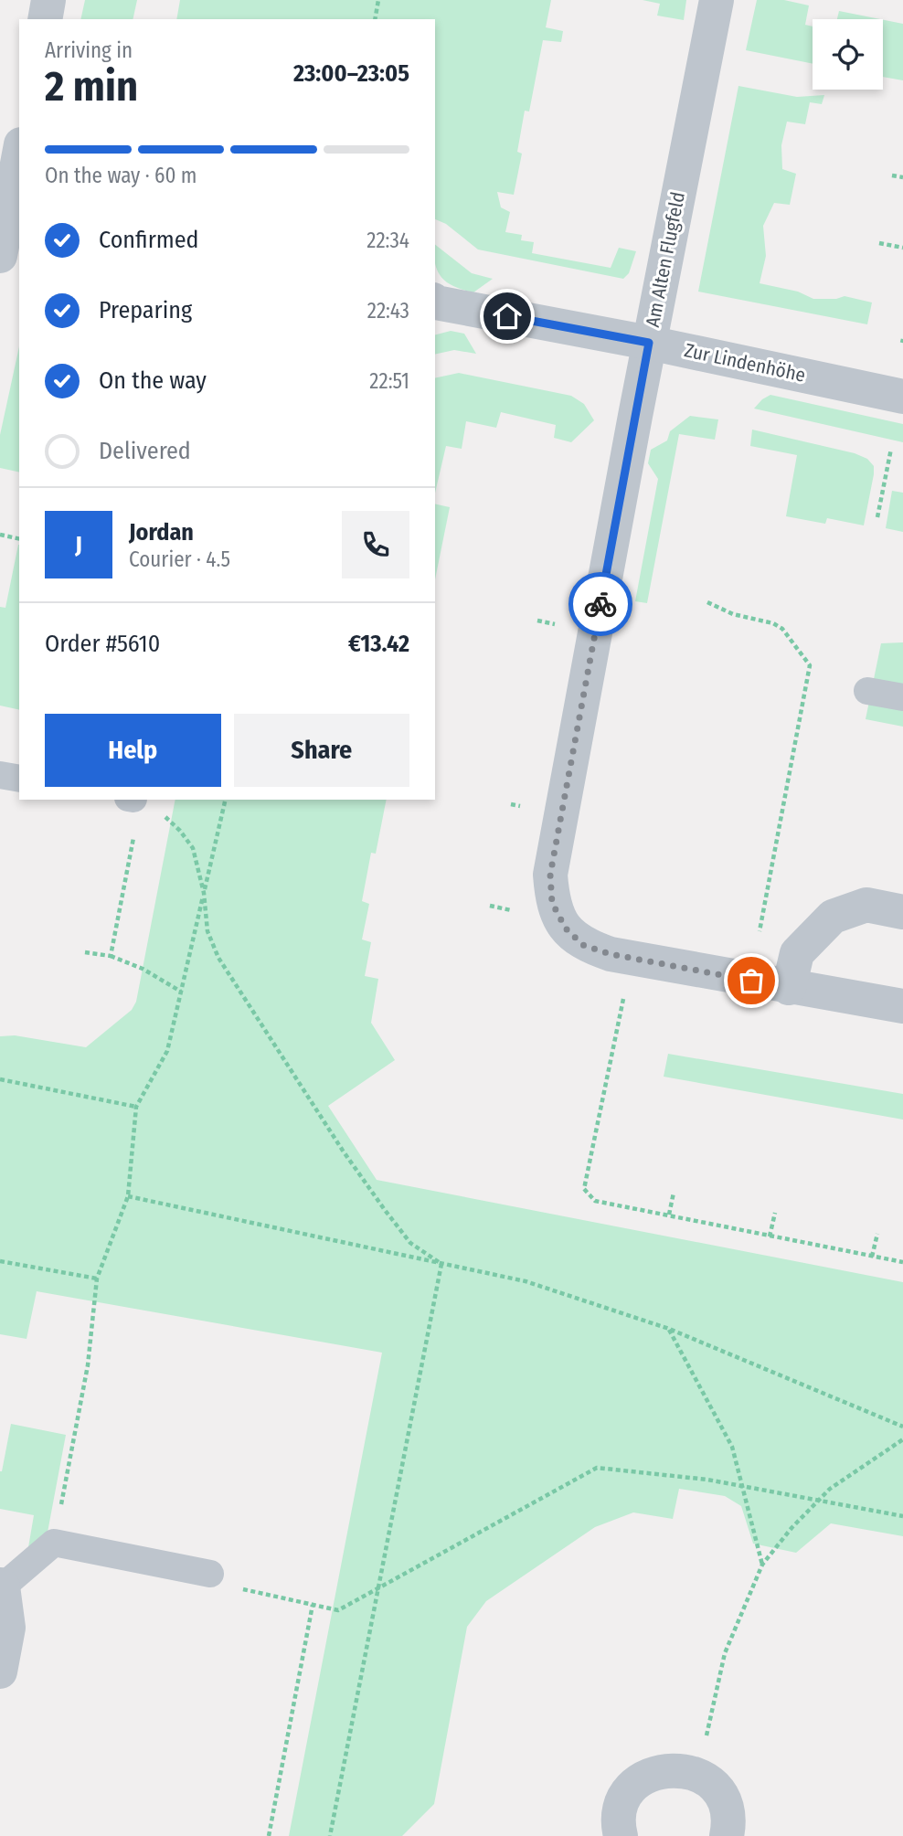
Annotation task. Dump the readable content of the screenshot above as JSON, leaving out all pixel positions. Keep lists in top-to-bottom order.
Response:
{
  "streets": {
    "street": ["Am Alten Flugfeld", "Zur Lindenhöhe"]
  },
  "crossings": [
    ["Am Alten Flugfeld", "Zur Lindenhöhe"]
  ],
  "page": {
    "heading": ["2 min", "Arriving in", "23:00–23:05"],
    "panel": [
      "Jordan",
      "Courier · 4.5",
      "Order #5610",
      "€13.42"
    ],
    "bar": "On the way · 60 m",
    "list": [
      ["Confirmed", "22:34"],
      ["Preparing", "22:43"],
      ["On the way", "22:51"],
      "Delivered"
    ],
    "round": "J",
    "buttons": ["Help", "Share"]
  }
}
